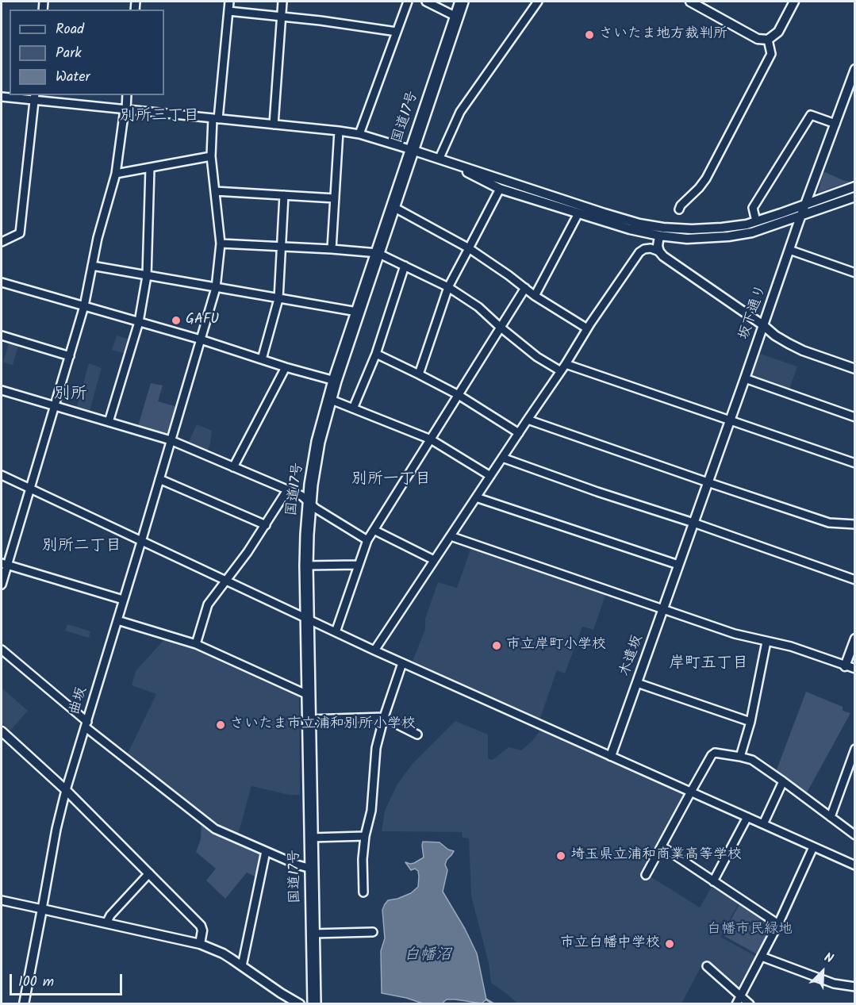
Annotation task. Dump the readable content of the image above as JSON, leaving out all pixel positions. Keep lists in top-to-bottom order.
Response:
{
  "streets": {
    "highway": ["国道17号"],
    "street": ["坂下通り", "木遣坂", "曲坂"]
  },
  "crossings": [
    ["坂下通り", "木遣坂"]
  ],
  "districts": [
    "別所三丁目",
    "別所",
    "別所一丁目",
    "別所二丁目",
    "岸町五丁目"
  ],
  "water": ["白幡沼"],
  "parks": ["白幡市民緑地"],
  "places": [
    "さいたま地方裁判所",
    "GAFU",
    "市立岸町小学校",
    "さいたま市立浦和別所小学校",
    "埼玉県立浦和商業高等学校",
    "市立白幡中学校"
  ],
  "legend": ["Road", "Park", "Water"],
  "scale_bar": "100 m",
  "north": "top right"
}
